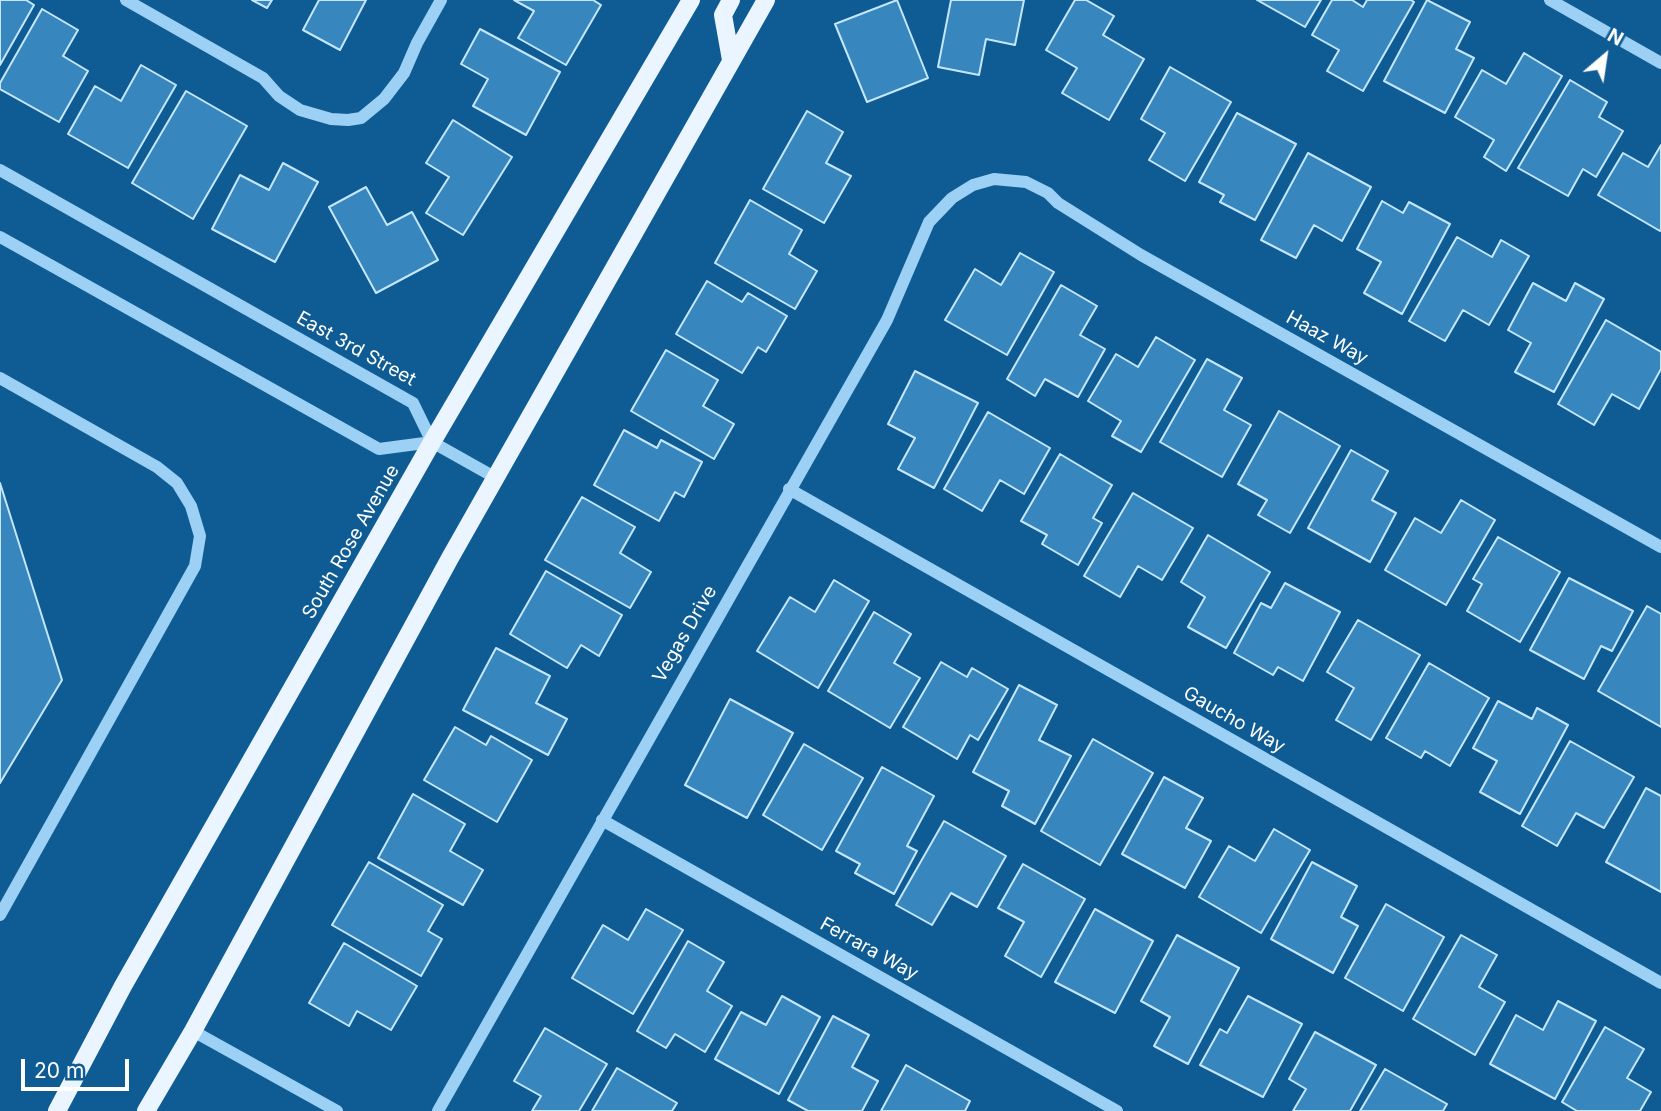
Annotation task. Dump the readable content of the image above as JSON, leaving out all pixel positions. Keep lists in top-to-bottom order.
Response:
{
  "streets": {
    "main road": ["South Rose Avenue"],
    "street": [
      "Haaz Way",
      "East 3rd Street",
      "Vegas Drive",
      "Gaucho Way",
      "Ferrara Way"
    ]
  },
  "crossings": [
    ["Haaz Way", "Vegas Drive"],
    ["East 3rd Street", "South Rose Avenue"],
    ["Vegas Drive", "Gaucho Way"],
    ["Vegas Drive", "Ferrara Way"]
  ],
  "scale_bar": "20 m",
  "north": "top right"
}
